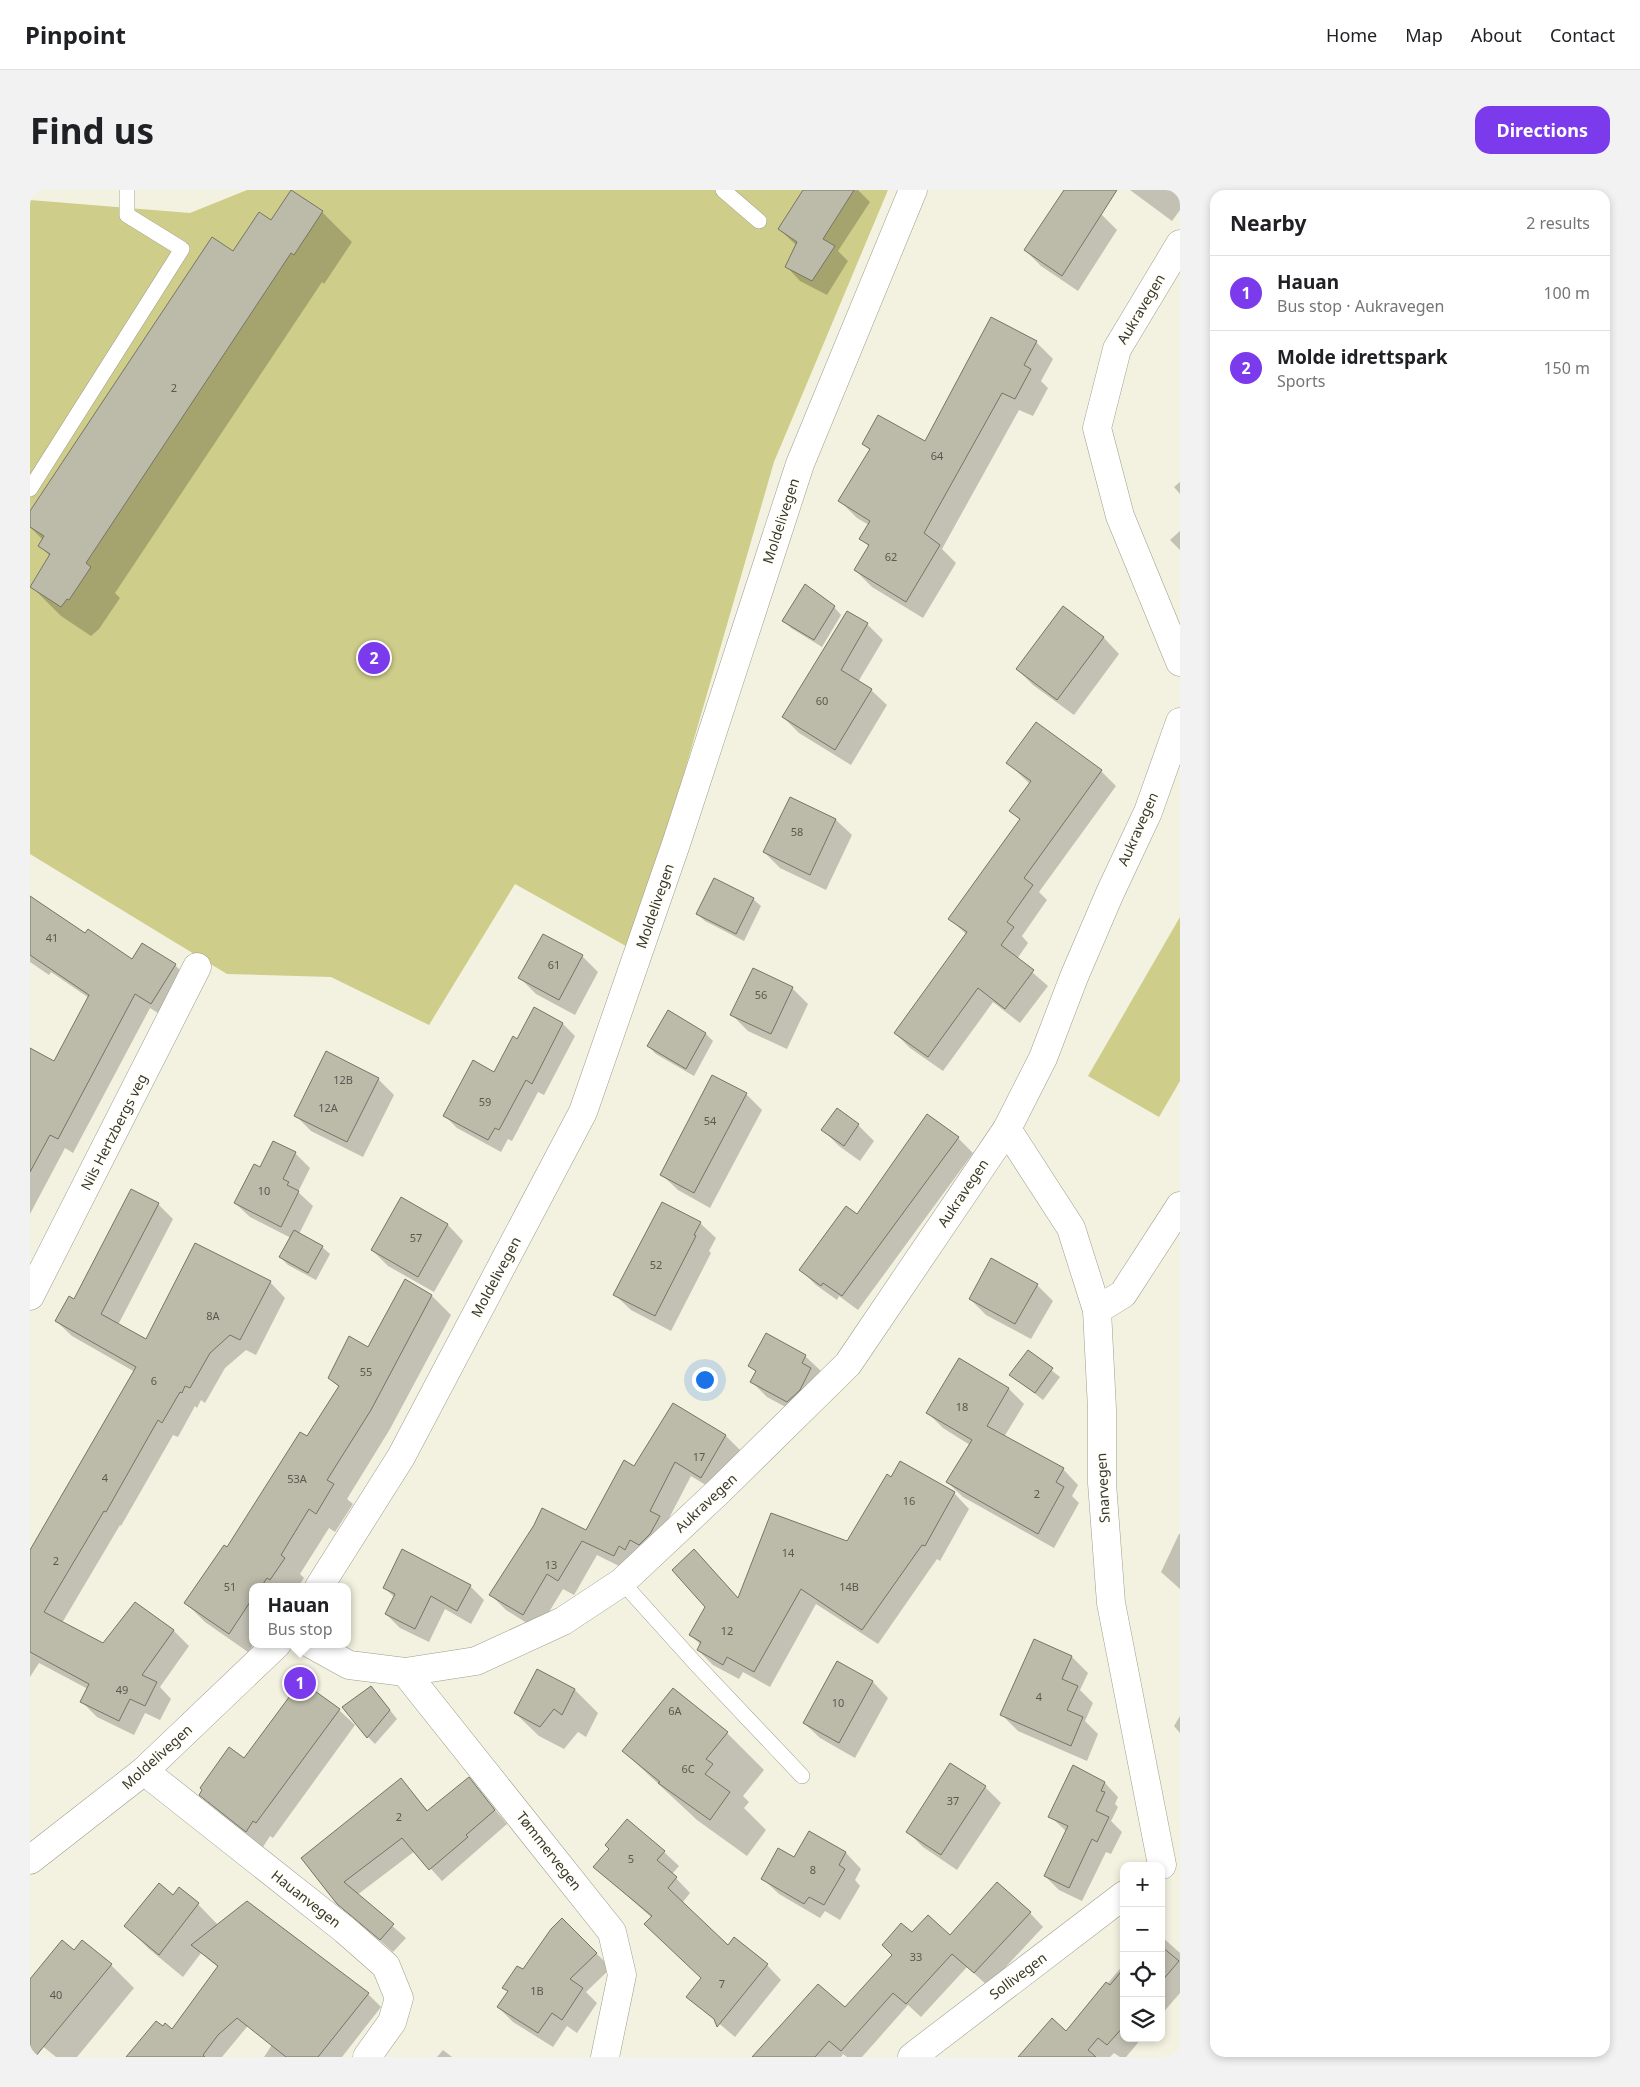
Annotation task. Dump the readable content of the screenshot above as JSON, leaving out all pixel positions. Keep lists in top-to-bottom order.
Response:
{
  "streets": {
    "street": [
      "Aukravegen",
      "Moldelivegen",
      "Nils Hertzbergs veg",
      "Snarvegen",
      "Tømmervegen",
      "Hauanvegen",
      "Sollivegen"
    ]
  },
  "crossings": [
    ["Aukravegen", "Snarvegen"],
    ["Aukravegen", "Tømmervegen"],
    ["Moldelivegen", "Hauanvegen"]
  ],
  "house_numbers": [
    "2",
    "64",
    "62",
    "60",
    "58",
    "41",
    "61",
    "56",
    "12B",
    "59",
    "12A",
    "54",
    "10",
    "57",
    "52",
    "8A",
    "55",
    "6",
    "18",
    "17",
    "4",
    "53A",
    "2",
    "16",
    "14",
    "2",
    "13",
    "51",
    "14B",
    "12",
    "49",
    "4",
    "10",
    "6A",
    "6C",
    "37",
    "2",
    "5",
    "8",
    "33",
    "7",
    "1B",
    "40"
  ],
  "page": {
    "header": "Pinpoint",
    "nav": [
      "Home",
      "Map",
      "About",
      "Contact"
    ],
    "buttons": "Directions",
    "title": "Find us",
    "heading": ["Nearby", "2 results"],
    "list": [
      {
        "mark": "1",
        "name": "Hauan",
        "note": "Bus stop · Aukravegen",
        "value": "100 m"
      },
      {
        "mark": "2",
        "name": "Molde idrettspark",
        "note": "Sports",
        "value": "150 m"
      }
    ],
    "pins": ["2", "1"],
    "popup": ["Hauan", "Bus stop"],
    "map_buttons": ["+", "−"]
  }
}
